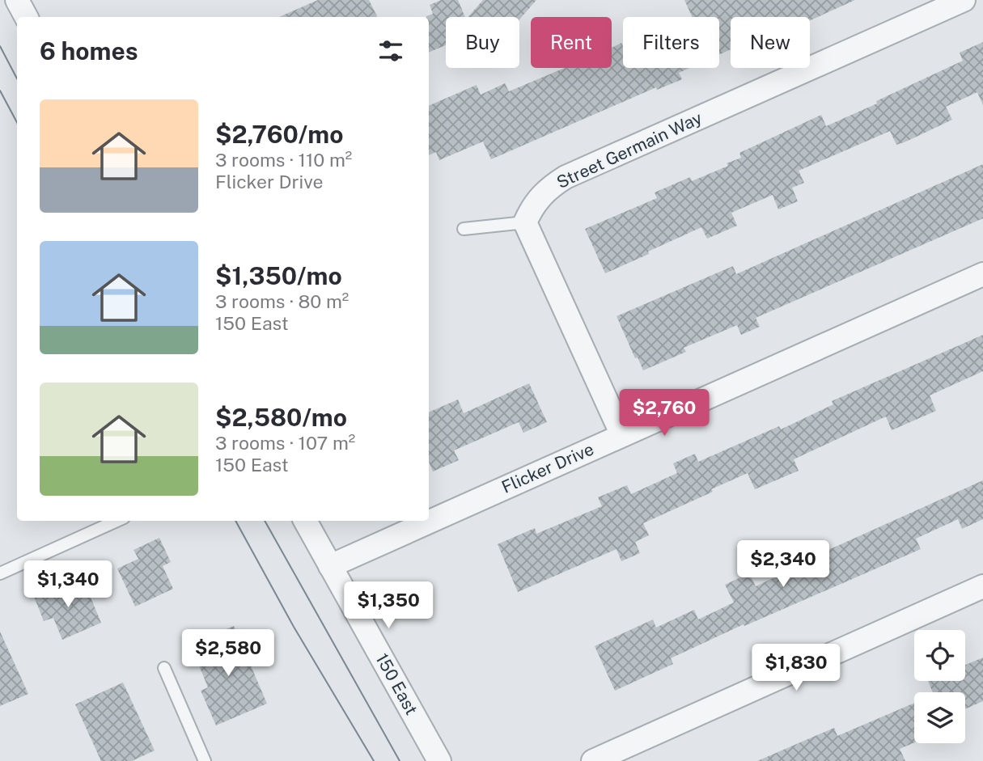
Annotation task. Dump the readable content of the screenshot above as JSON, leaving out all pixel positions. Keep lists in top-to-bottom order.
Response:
{
  "streets": {
    "street": ["Street Germain Way", "Flicker Drive", "150 East"]
  },
  "crossings": [
    ["Flicker Drive", "150 East"]
  ],
  "page": {
    "chip": [
      "Buy",
      "Rent",
      "Filters",
      "New"
    ],
    "heading": "6 homes",
    "list": [
      {
        "name": "$2,760/mo",
        "note": "3 rooms · 110 m² · Flicker Drive"
      },
      {
        "name": "$1,350/mo",
        "note": "3 rooms · 80 m² · 150 East"
      },
      {
        "name": "$2,580/mo",
        "note": "3 rooms · 107 m² · 150 East"
      }
    ],
    "price": [
      "$2,760",
      "$2,340",
      "$1,340",
      "$1,350",
      "$2,580",
      "$1,830"
    ]
  }
}
